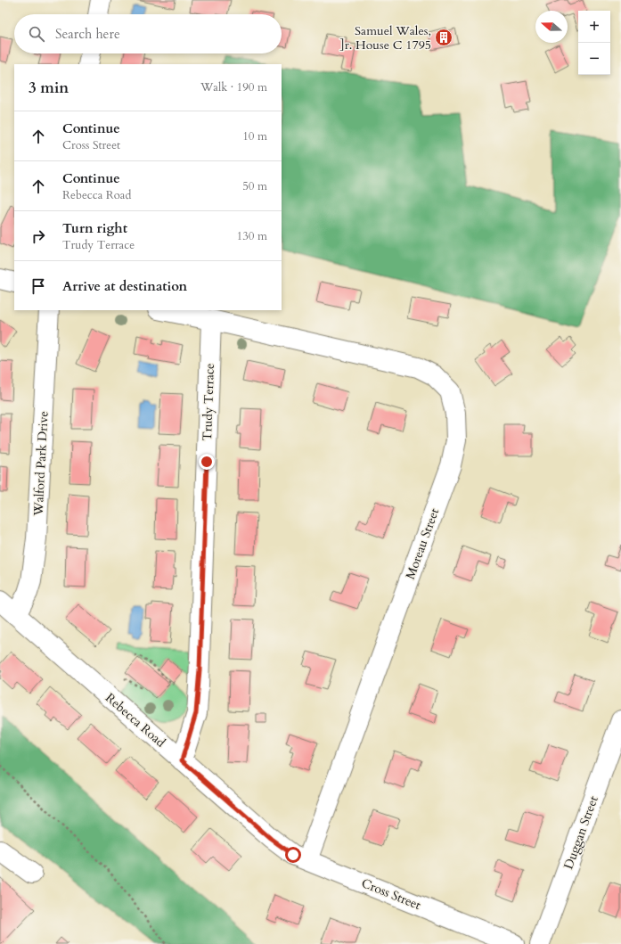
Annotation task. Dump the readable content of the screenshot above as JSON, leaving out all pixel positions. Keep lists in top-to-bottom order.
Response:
{
  "streets": {
    "street": [
      "Trudy Terrace",
      "Walford Park Drive",
      "Moreau Street",
      "Rebecca Road",
      "Duggan Street",
      "Cross Street"
    ]
  },
  "crossings": [
    ["Trudy Terrace", "Moreau Street"],
    ["Trudy Terrace", "Rebecca Road"],
    ["Walford Park Drive", "Rebecca Road"],
    ["Moreau Street", "Cross Street"],
    ["Rebecca Road", "Cross Street"]
  ],
  "places": {
    "building": ["Samuel Wales, ]r. House C 1795"]
  },
  "north": "left",
  "page": {
    "map_buttons": ["+", "−"],
    "search": "Search here",
    "heading": ["3 min", "Walk · 190 m"],
    "list": [
      ["Continue", "Cross Street", "10 m"],
      ["Continue", "Rebecca Road", "50 m"],
      ["Turn right", "Trudy Terrace", "130 m"],
      "Arrive at destination"
    ]
  }
}
